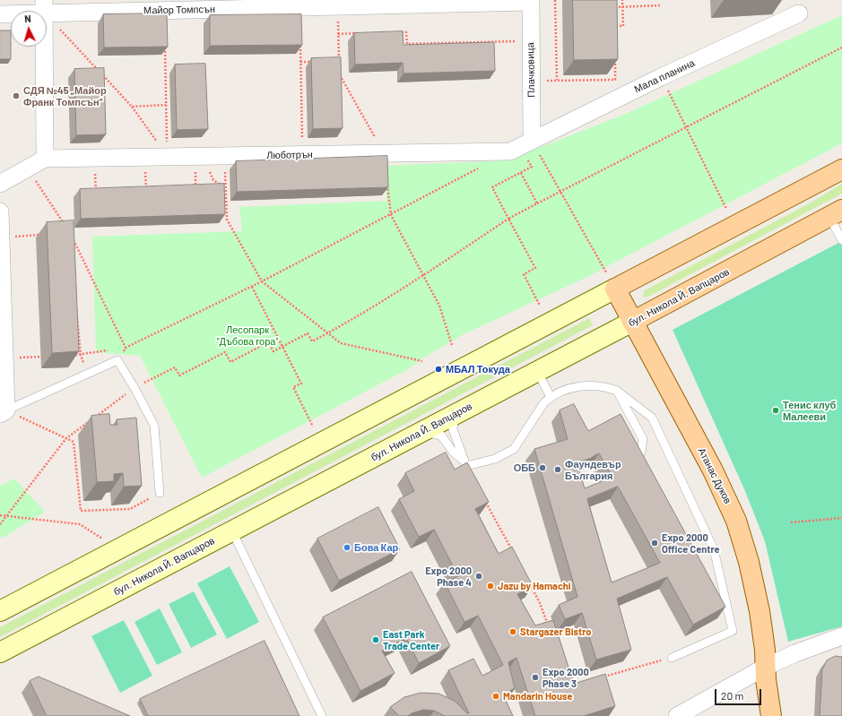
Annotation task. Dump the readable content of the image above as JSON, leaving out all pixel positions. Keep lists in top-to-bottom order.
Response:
{
  "streets": {
    "main road": ["бул. Никола Й. Вапцаров", "Атанас Дуков"],
    "street": [
      "Майор Томпсън",
      "Плачковица",
      "Мала планина",
      "Люботрън"
    ]
  },
  "crossings": [
    ["Майор Томпсън", "Плачковица"],
    ["Плачковица", "Мала планина"],
    ["Плачковица", "Люботрън"],
    ["Мала планина", "Люботрън"],
    ["бул. Никола Й. Вапцаров", "Атанас Дуков"]
  ],
  "parks": ["Лесопарк \"Дъбова гора\""],
  "places": [
    "СДЯ №45 „Майор Франк Томпсън“",
    "МБАЛ Токуда",
    "Тенис клуб Малееви",
    "ОББ",
    "Фаундевър България",
    "Expo 2000 Office Centre",
    "Бова Кар",
    "Expo 2000 Phase 4",
    "Jazu by Hamachi",
    "Stargazer Bistro",
    "East Park Trade Center",
    "Expo 2000 Phase 3",
    "Mandarin House"
  ],
  "scale_bar": "20 m",
  "north": "top"
}
